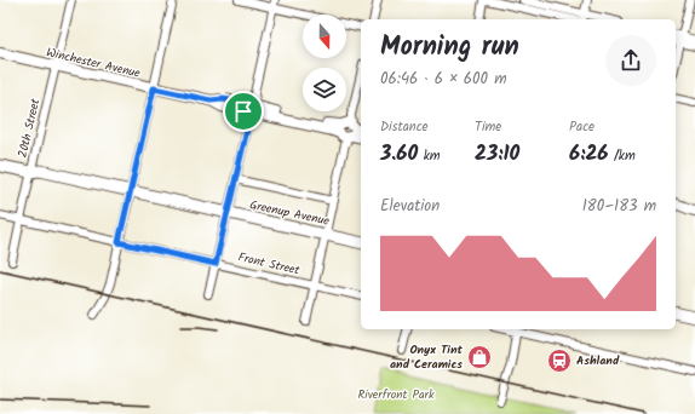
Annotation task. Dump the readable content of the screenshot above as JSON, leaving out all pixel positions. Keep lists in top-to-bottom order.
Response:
{
  "streets": {
    "highway": ["Greenup Avenue"],
    "main road": ["Winchester Avenue"],
    "street": ["20th Street", "Front Street"]
  },
  "crossings": [
    ["Winchester Avenue", "20th Street"],
    ["20th Street", "Greenup Avenue"],
    ["20th Street", "Front Street"]
  ],
  "parks": ["Riverfront Park"],
  "places": {
    "shop": ["Onyx Tint and Ceramics"],
    "station": ["Ashland"]
  },
  "north": "bottom",
  "page": {
    "heading": ["Morning run", "06:46 · 6 × 600 m"],
    "stats": [
      ["Distance", "3.60 km"],
      ["Time", "23:10"],
      ["Pace", "6:26 /km"]
    ],
    "chart": ["Elevation", "180–183 m"]
  }
}
